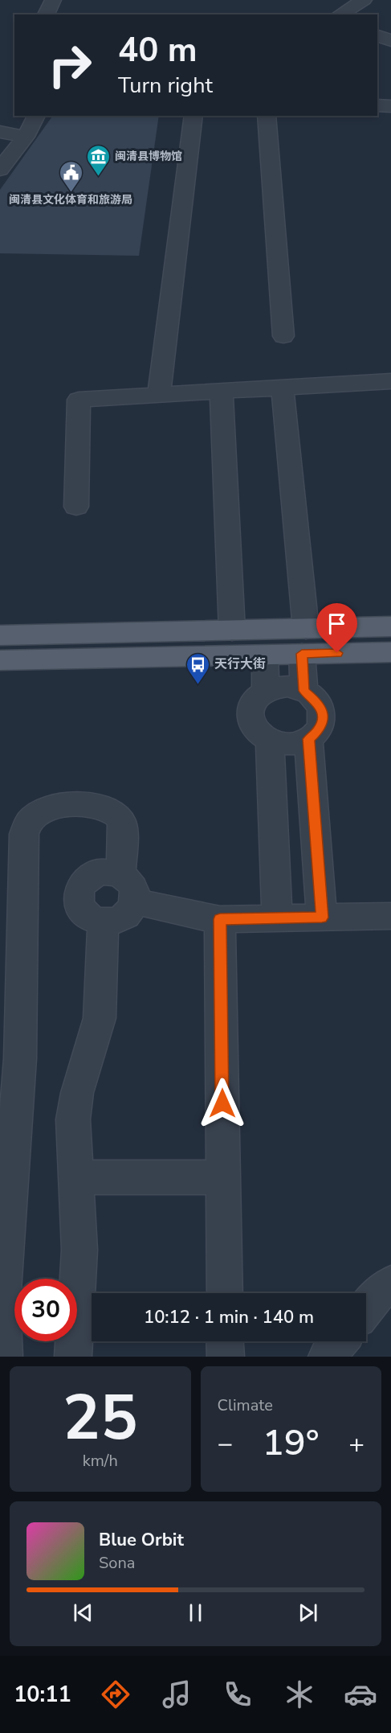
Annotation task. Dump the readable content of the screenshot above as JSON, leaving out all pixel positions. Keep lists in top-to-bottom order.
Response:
{
  "places": {
    "museum": ["闽清县博物馆"],
    "public building": ["闽清县文化体育和旅游局"],
    "bus stop": ["天行大街"]
  },
  "page": {
    "turn": ["40 m", "Turn right"],
    "limit": "30",
    "trip": "10:12 · 1 min · 140 m",
    "tile": [
      ["25", "km/h"],
      "Climate"
    ],
    "heat": ["−", "19°", "+"],
    "song": ["Blue Orbit", "Sona"],
    "tabs": "10:11"
  }
}
